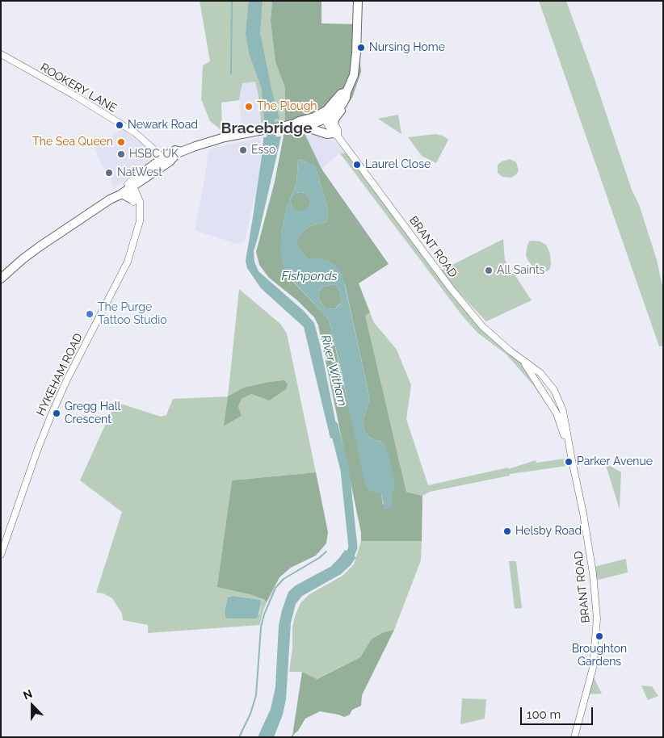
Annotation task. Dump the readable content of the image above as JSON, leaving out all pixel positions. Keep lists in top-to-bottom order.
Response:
{
  "streets": {
    "street": ["ROOKERY LANE", "BRANT ROAD", "HYKEHAM ROAD"]
  },
  "districts": ["Bracebridge"],
  "water": ["Fishponds", "River Witham"],
  "places": [
    "Nursing Home",
    "The Plough",
    "Newark Road",
    "The Sea Queen",
    "Esso",
    "HSBC UK",
    "Laurel Close",
    "NatWest",
    "All Saints",
    "The Purge Tattoo Studio",
    "Gregg Hall Crescent",
    "Parker Avenue",
    "Helsby Road",
    "Broughton Gardens"
  ],
  "scale_bar": "100 m",
  "north": "top"
}
